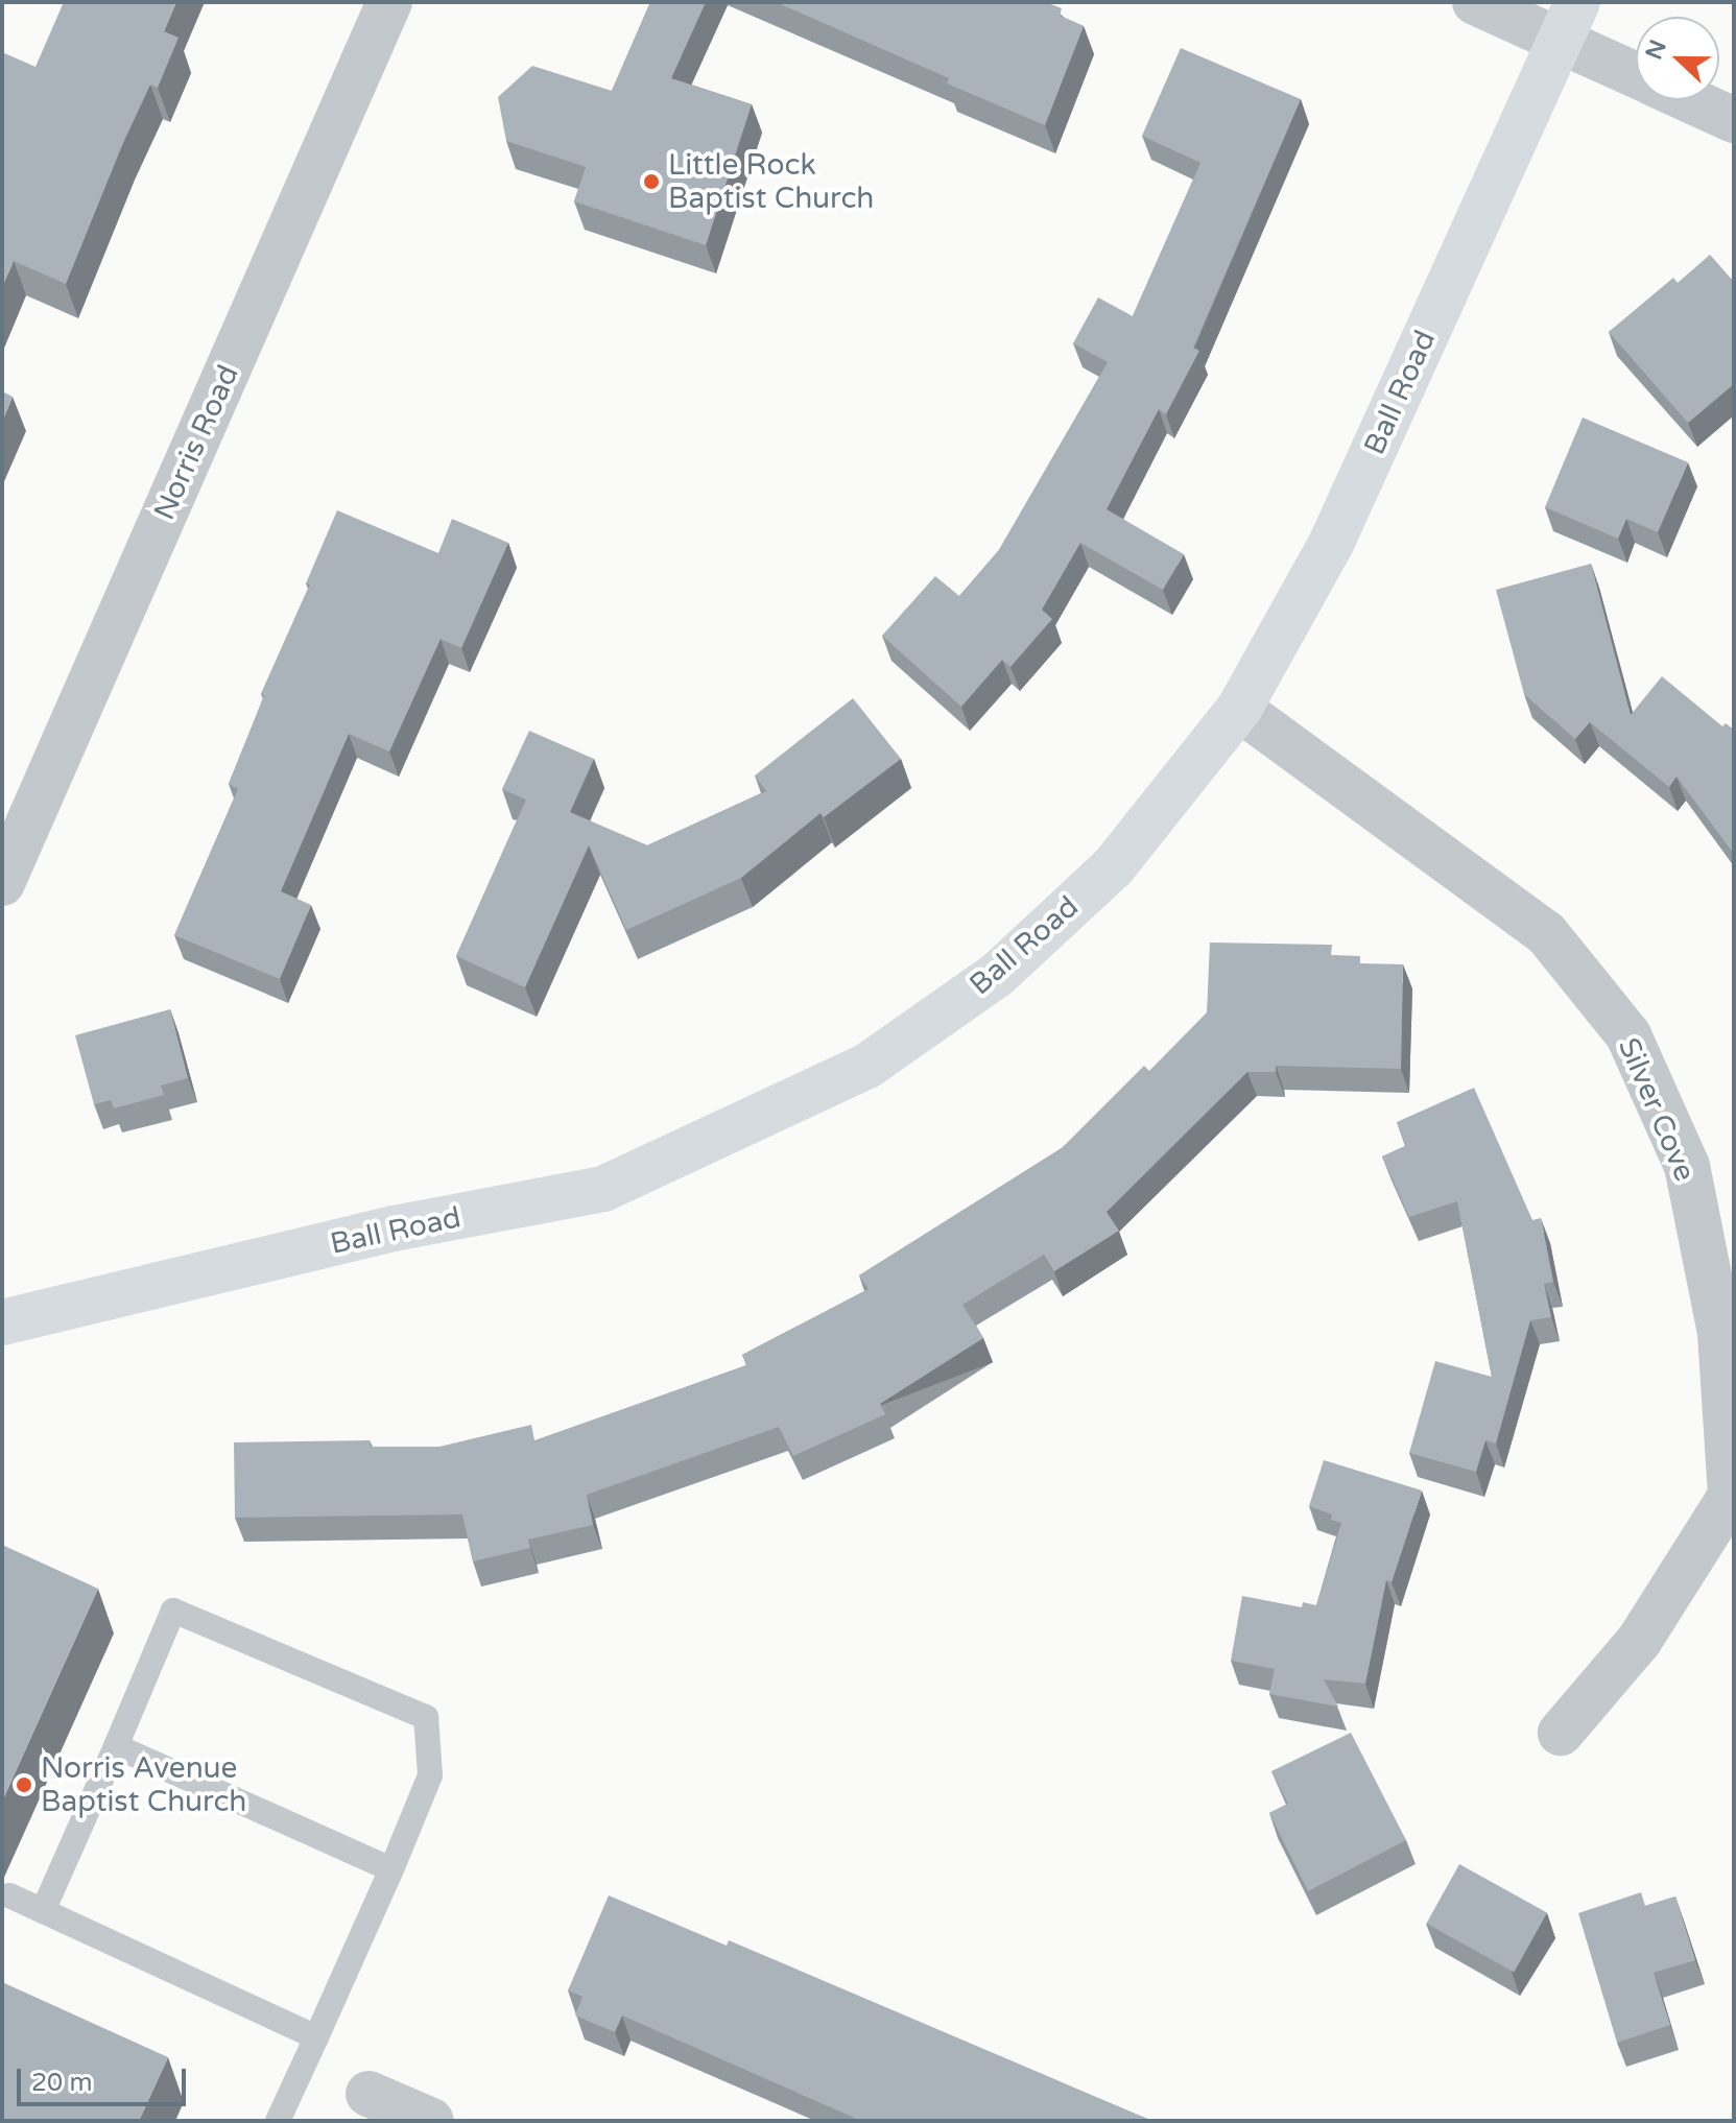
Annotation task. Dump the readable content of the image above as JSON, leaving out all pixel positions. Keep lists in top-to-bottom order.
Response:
{
  "streets": {
    "main road": ["Ball Road"],
    "street": ["Norris Road", "Silver Cove"]
  },
  "crossings": [
    ["Ball Road", "Silver Cove"]
  ],
  "places": ["Little Rock Baptist Church", "Norris Avenue Baptist Church"],
  "scale_bar": "20 m",
  "north": "left"
}
